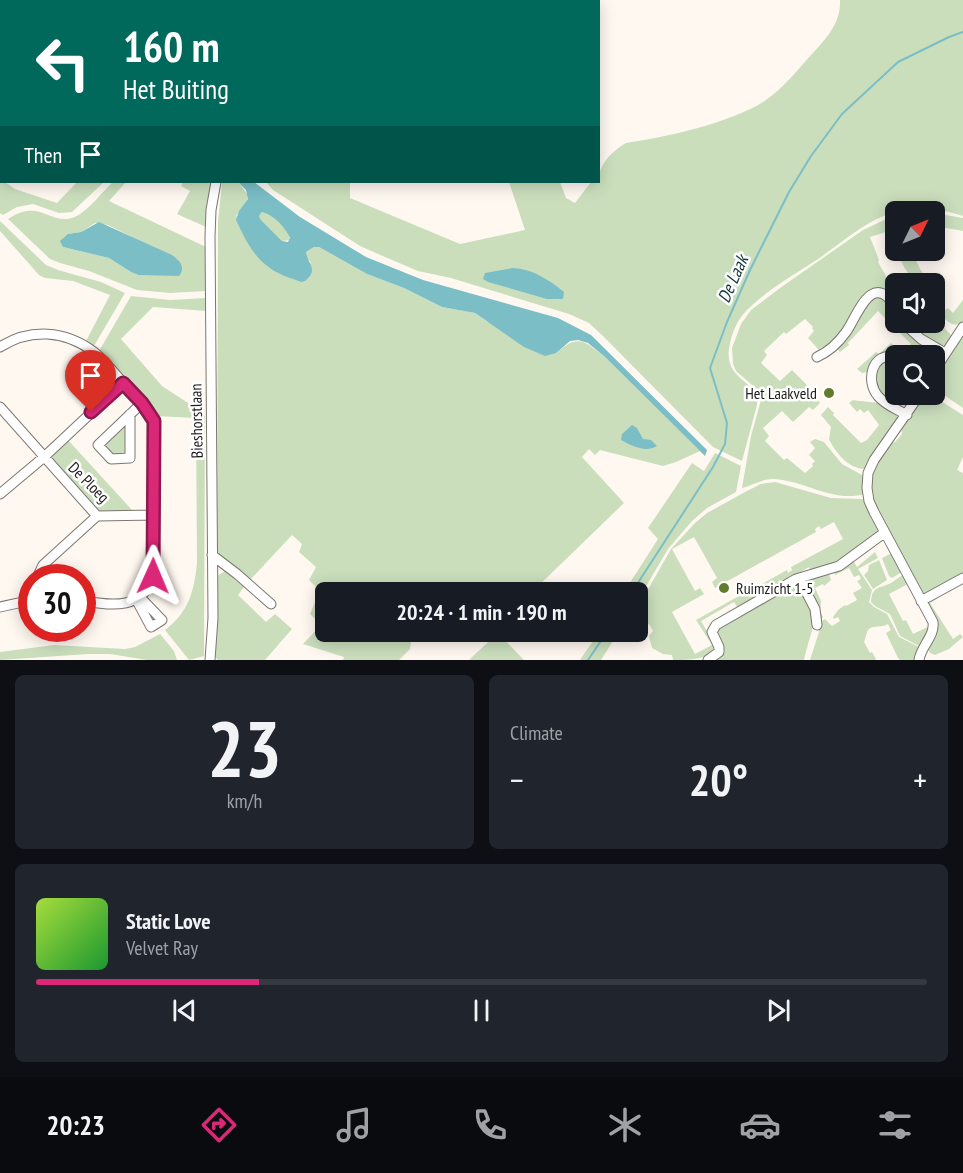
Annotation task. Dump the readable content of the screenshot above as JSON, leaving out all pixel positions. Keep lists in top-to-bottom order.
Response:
{
  "streets": {
    "street": ["Bieshorstlaan", "De Ploeg"]
  },
  "water": ["De Laak"],
  "places": ["Het Laakveld", "Ruimzicht 1-5"],
  "north": "top right",
  "page": {
    "turn": ["160 m", "Het Buiting"],
    "then": "Then",
    "limit": "30",
    "trip": "20:24 · 1 min · 190 m",
    "tile": [
      ["23", "km/h"],
      "Climate"
    ],
    "heat": ["−", "20°", "+"],
    "song": ["Static Love", "Velvet Ray"],
    "tabs": "20:23"
  }
}
